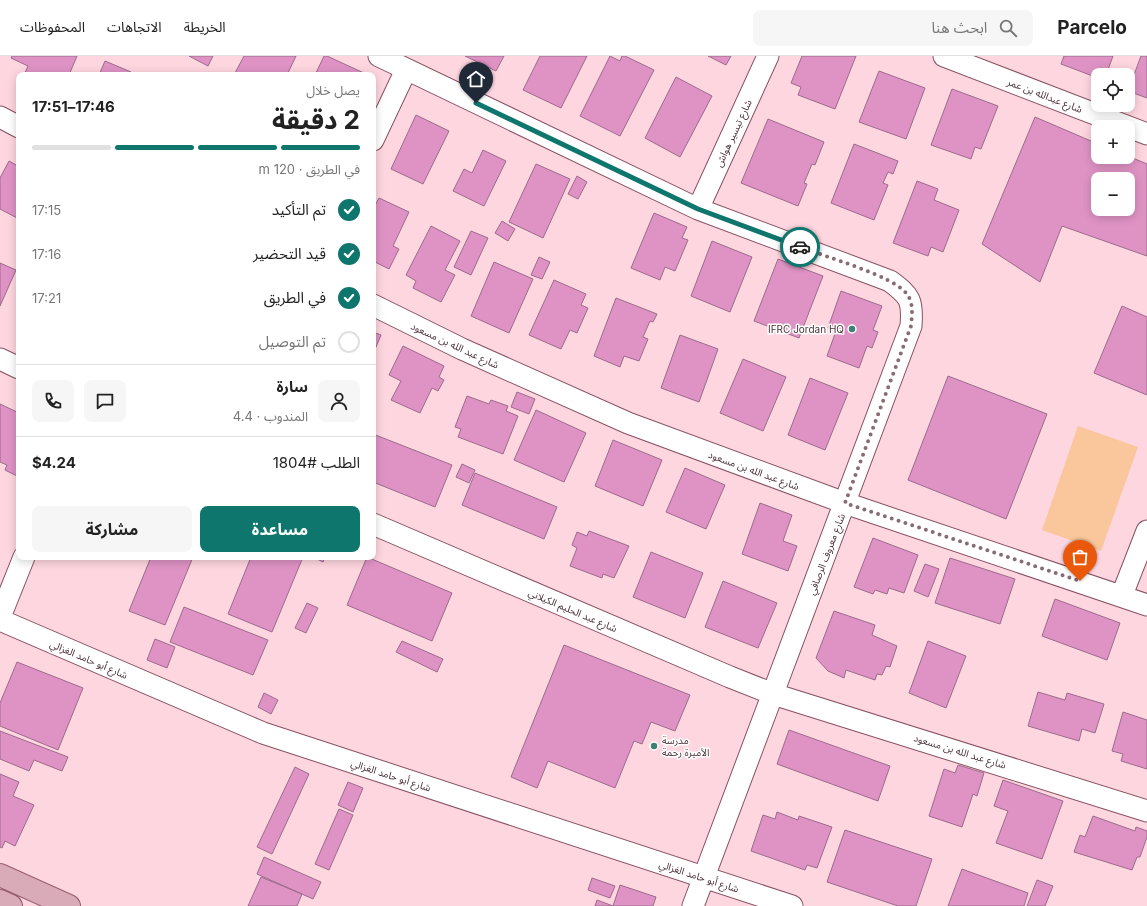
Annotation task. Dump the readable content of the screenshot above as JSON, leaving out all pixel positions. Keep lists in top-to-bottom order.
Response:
{
  "streets": {
    "street": [
      "شارع عبدالله بن عمر",
      "شارع تيسير هواش",
      "شارع عبد الله بن مسعود",
      "شارع معروف الرصافي",
      "شارع عبد الحليم الكيلاني",
      "شارع أبو حامد الغزالي"
    ]
  },
  "crossings": [
    ["شارع تيسير هواش", "شارع معروف الرصافي"],
    ["شارع عبد الله بن مسعود", "شارع معروف الرصافي"],
    ["شارع عبد الله بن مسعود", "شارع عبد الحليم الكيلاني"],
    ["شارع معروف الرصافي", "شارع عبد الحليم الكيلاني"],
    ["شارع معروف الرصافي", "شارع أبو حامد الغزالي"]
  ],
  "places": ["IFRC Jordan HQ", "مدرسة الأميرة رحمة"],
  "page": {
    "header": "Parcelo",
    "search": "ابحث هنا",
    "nav": ["الخريطة", "الاتجاهات", "المحفوظات"],
    "map_buttons": ["+", "−"],
    "heading": ["2 دقيقة", "يصل خلال", "17:46–17:51"],
    "panel": [
      "سارة",
      "المندوب · 4.4",
      "الطلب #1804",
      "$4.24"
    ],
    "bar": "في الطريق · 120 m",
    "list": [
      ["تم التأكيد", "17:15"],
      ["قيد التحضير", "17:16"],
      ["في الطريق", "17:21"],
      "تم التوصيل"
    ],
    "buttons": ["مساعدة", "مشاركة"]
  }
}
